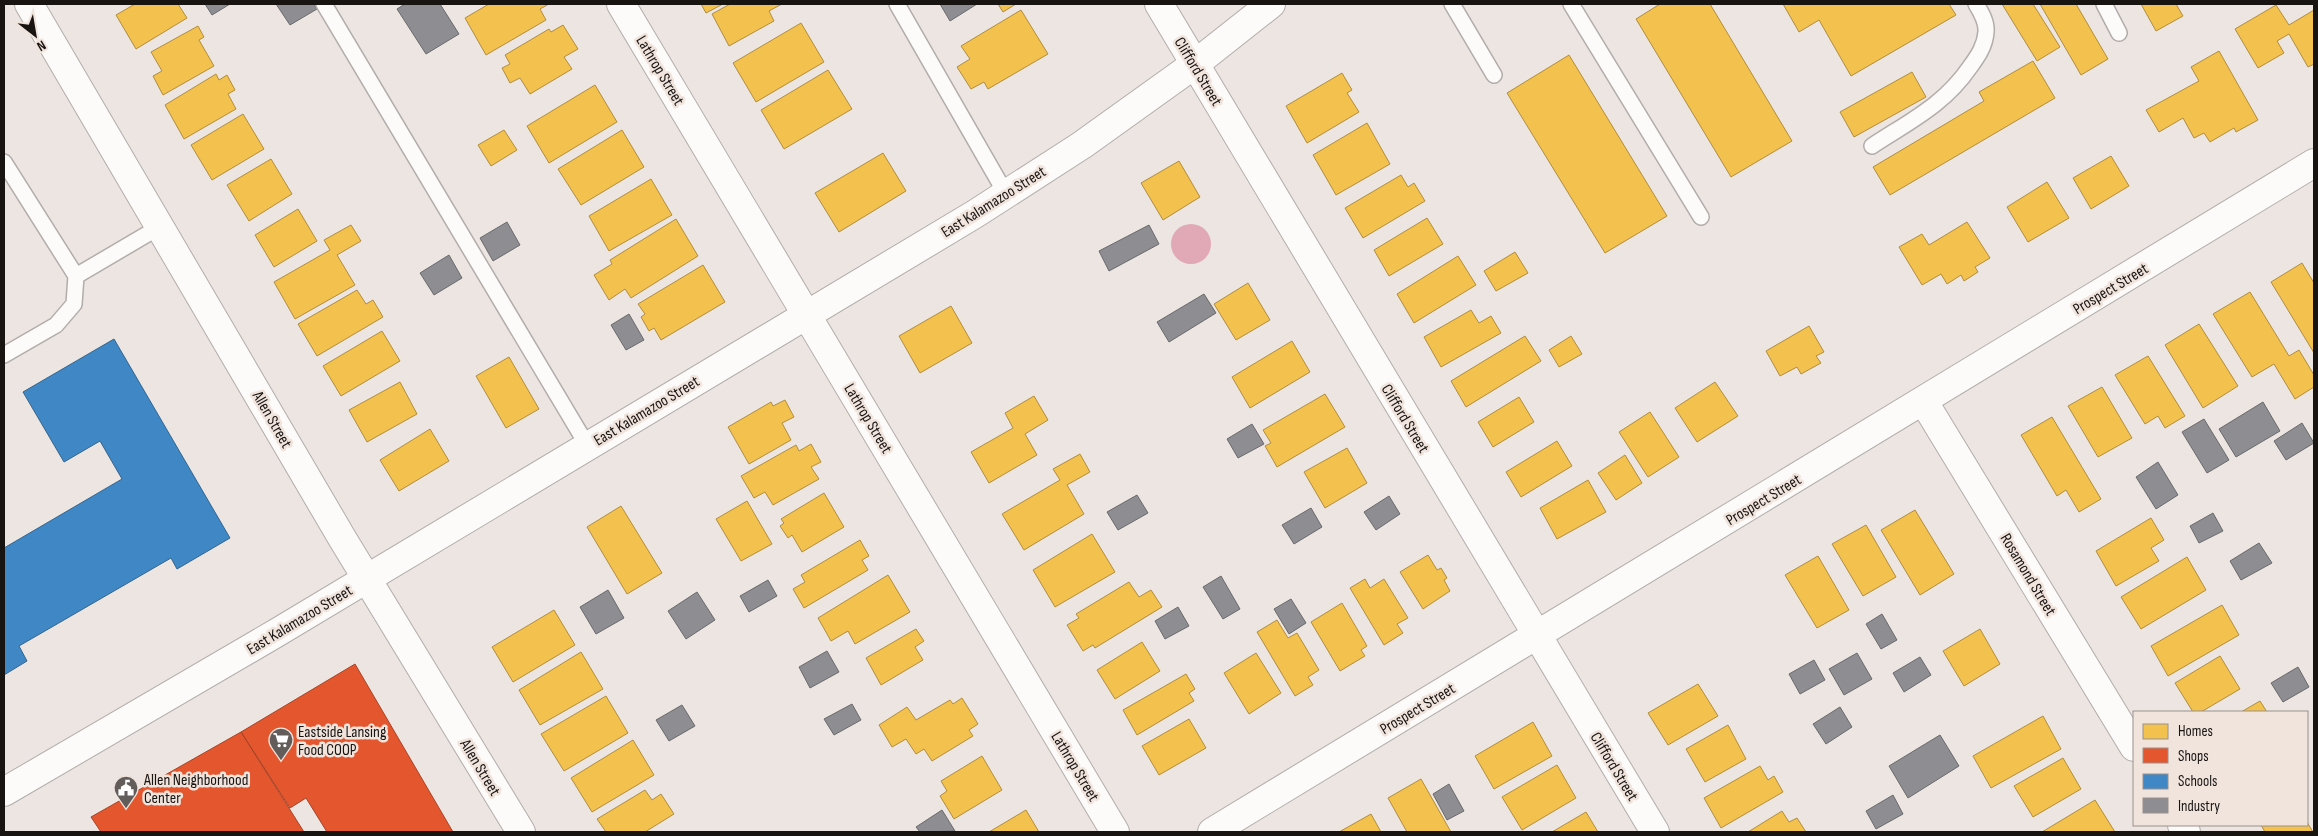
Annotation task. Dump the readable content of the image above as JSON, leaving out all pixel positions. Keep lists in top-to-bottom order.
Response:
{
  "streets": {
    "street": [
      "Lathrop Street",
      "Clifford Street",
      "East Kalamazoo Street",
      "Prospect Street",
      "Allen Street",
      "Rosamond Street"
    ]
  },
  "crossings": [
    ["Lathrop Street", "East Kalamazoo Street"],
    ["Clifford Street", "East Kalamazoo Street"],
    ["Clifford Street", "Prospect Street"],
    ["East Kalamazoo Street", "Allen Street"],
    ["Prospect Street", "Rosamond Street"]
  ],
  "places": {
    "supermarket": ["Eastside Lansing Food COOP"],
    "public building": ["Allen Neighborhood Center"]
  },
  "legend": [
    "Homes",
    "Shops",
    "Schools",
    "Industry"
  ],
  "north": "bottom right"
}
